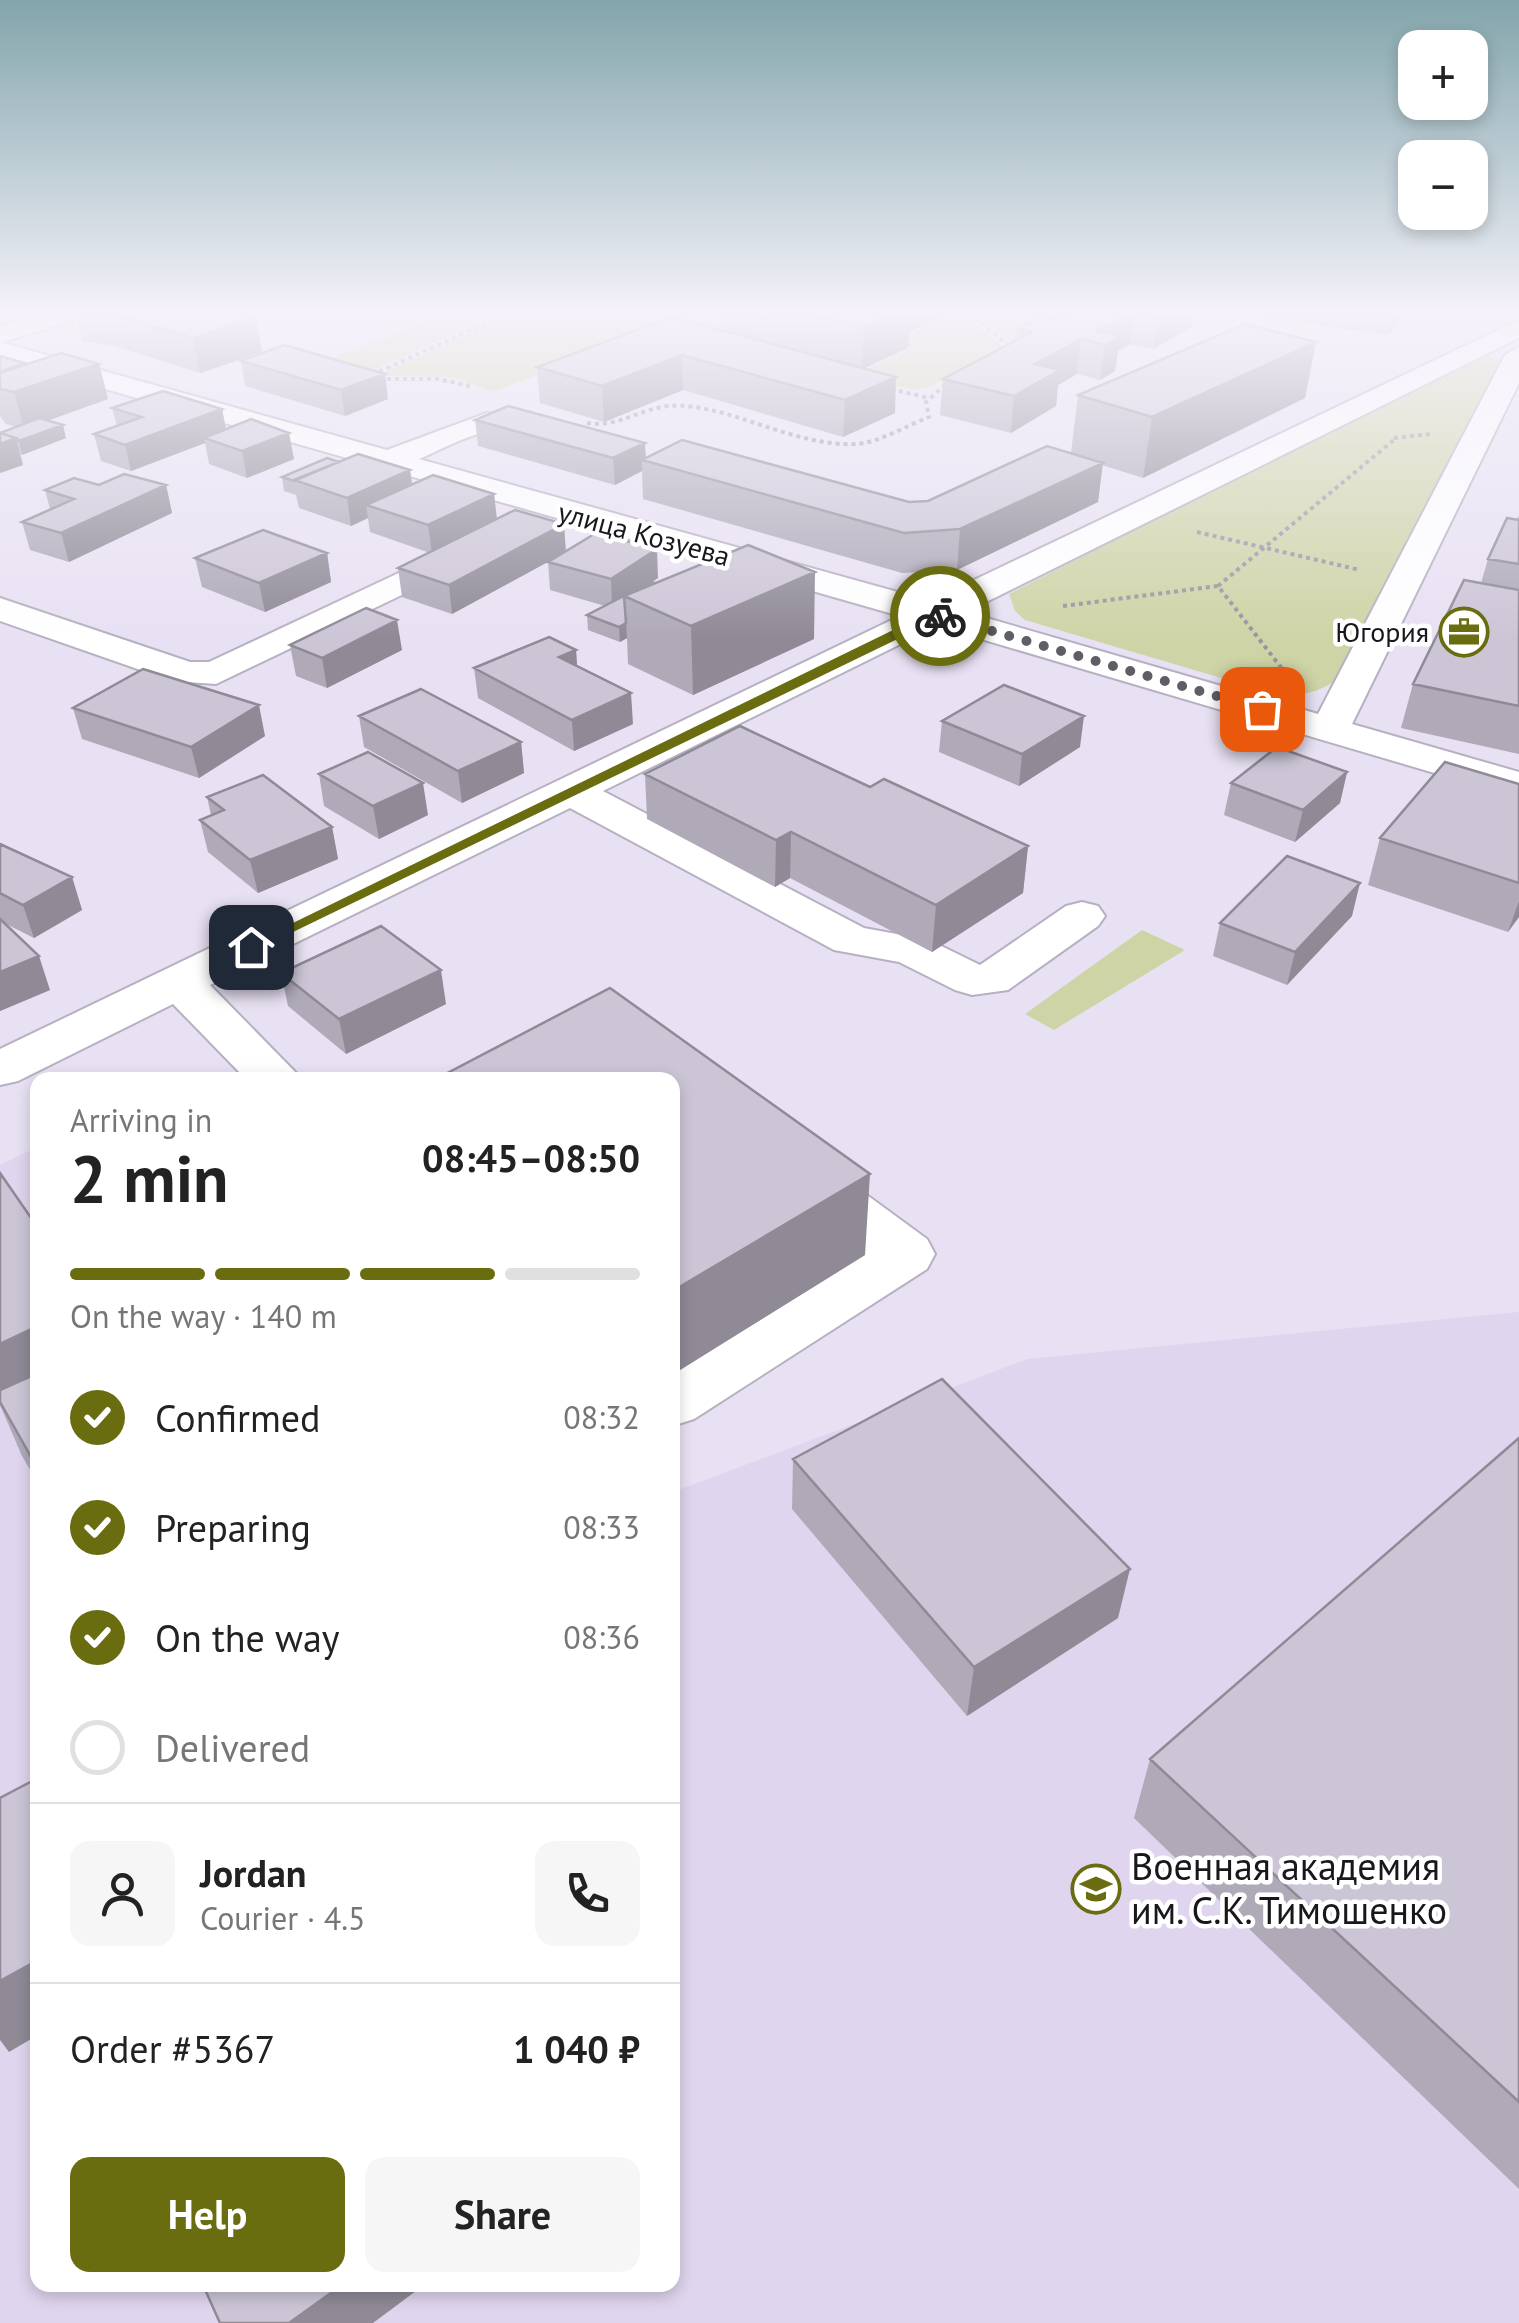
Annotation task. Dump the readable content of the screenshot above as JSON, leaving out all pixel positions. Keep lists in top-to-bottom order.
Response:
{
  "streets": {
    "street": ["улица Козуева"]
  },
  "places": {
    "office": ["Югория"],
    "school or university": ["Военная академия им. С.К. Тимошенко"]
  },
  "page": {
    "map_buttons": ["+", "−"],
    "heading": ["2 min", "Arriving in", "08:45–08:50"],
    "panel": [
      "Jordan",
      "Courier · 4.5",
      "Order #5367",
      "1 040 ₽"
    ],
    "bar": "On the way · 140 m",
    "list": [
      ["Confirmed", "08:32"],
      ["Preparing", "08:33"],
      ["On the way", "08:36"],
      "Delivered"
    ],
    "buttons": ["Help", "Share"]
  }
}
